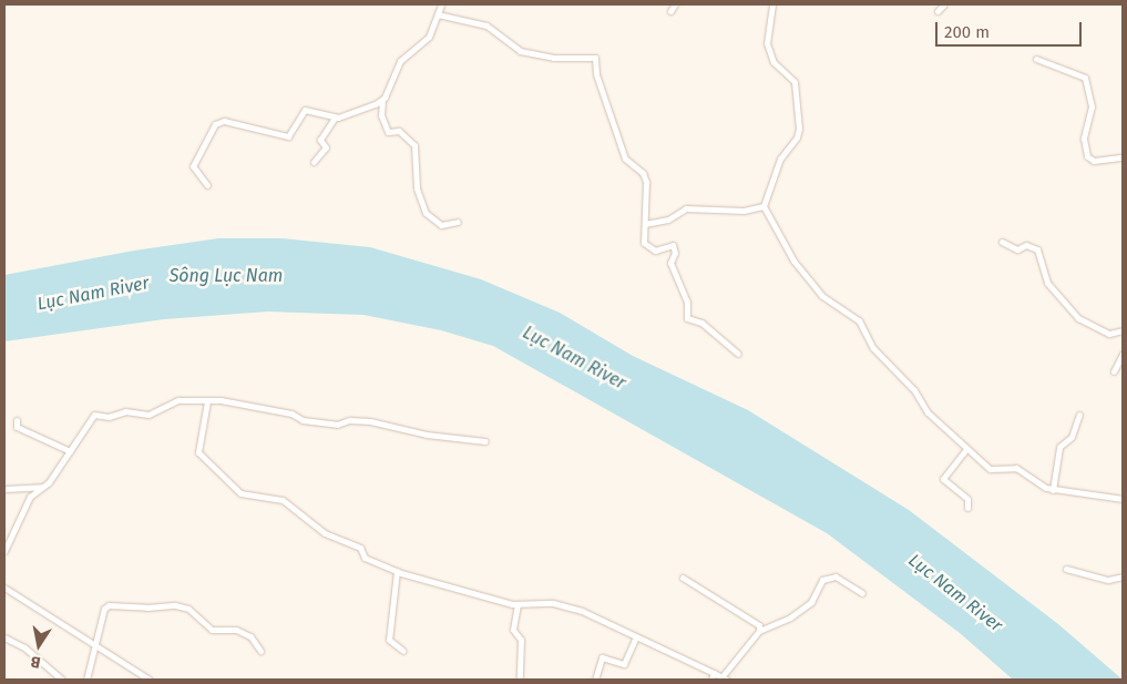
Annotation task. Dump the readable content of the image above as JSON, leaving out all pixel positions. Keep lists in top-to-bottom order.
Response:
{
  "water": ["Sông Lục Nam", "Lục Nam River"],
  "scale_bar": "200 m",
  "north": "bottom"
}
